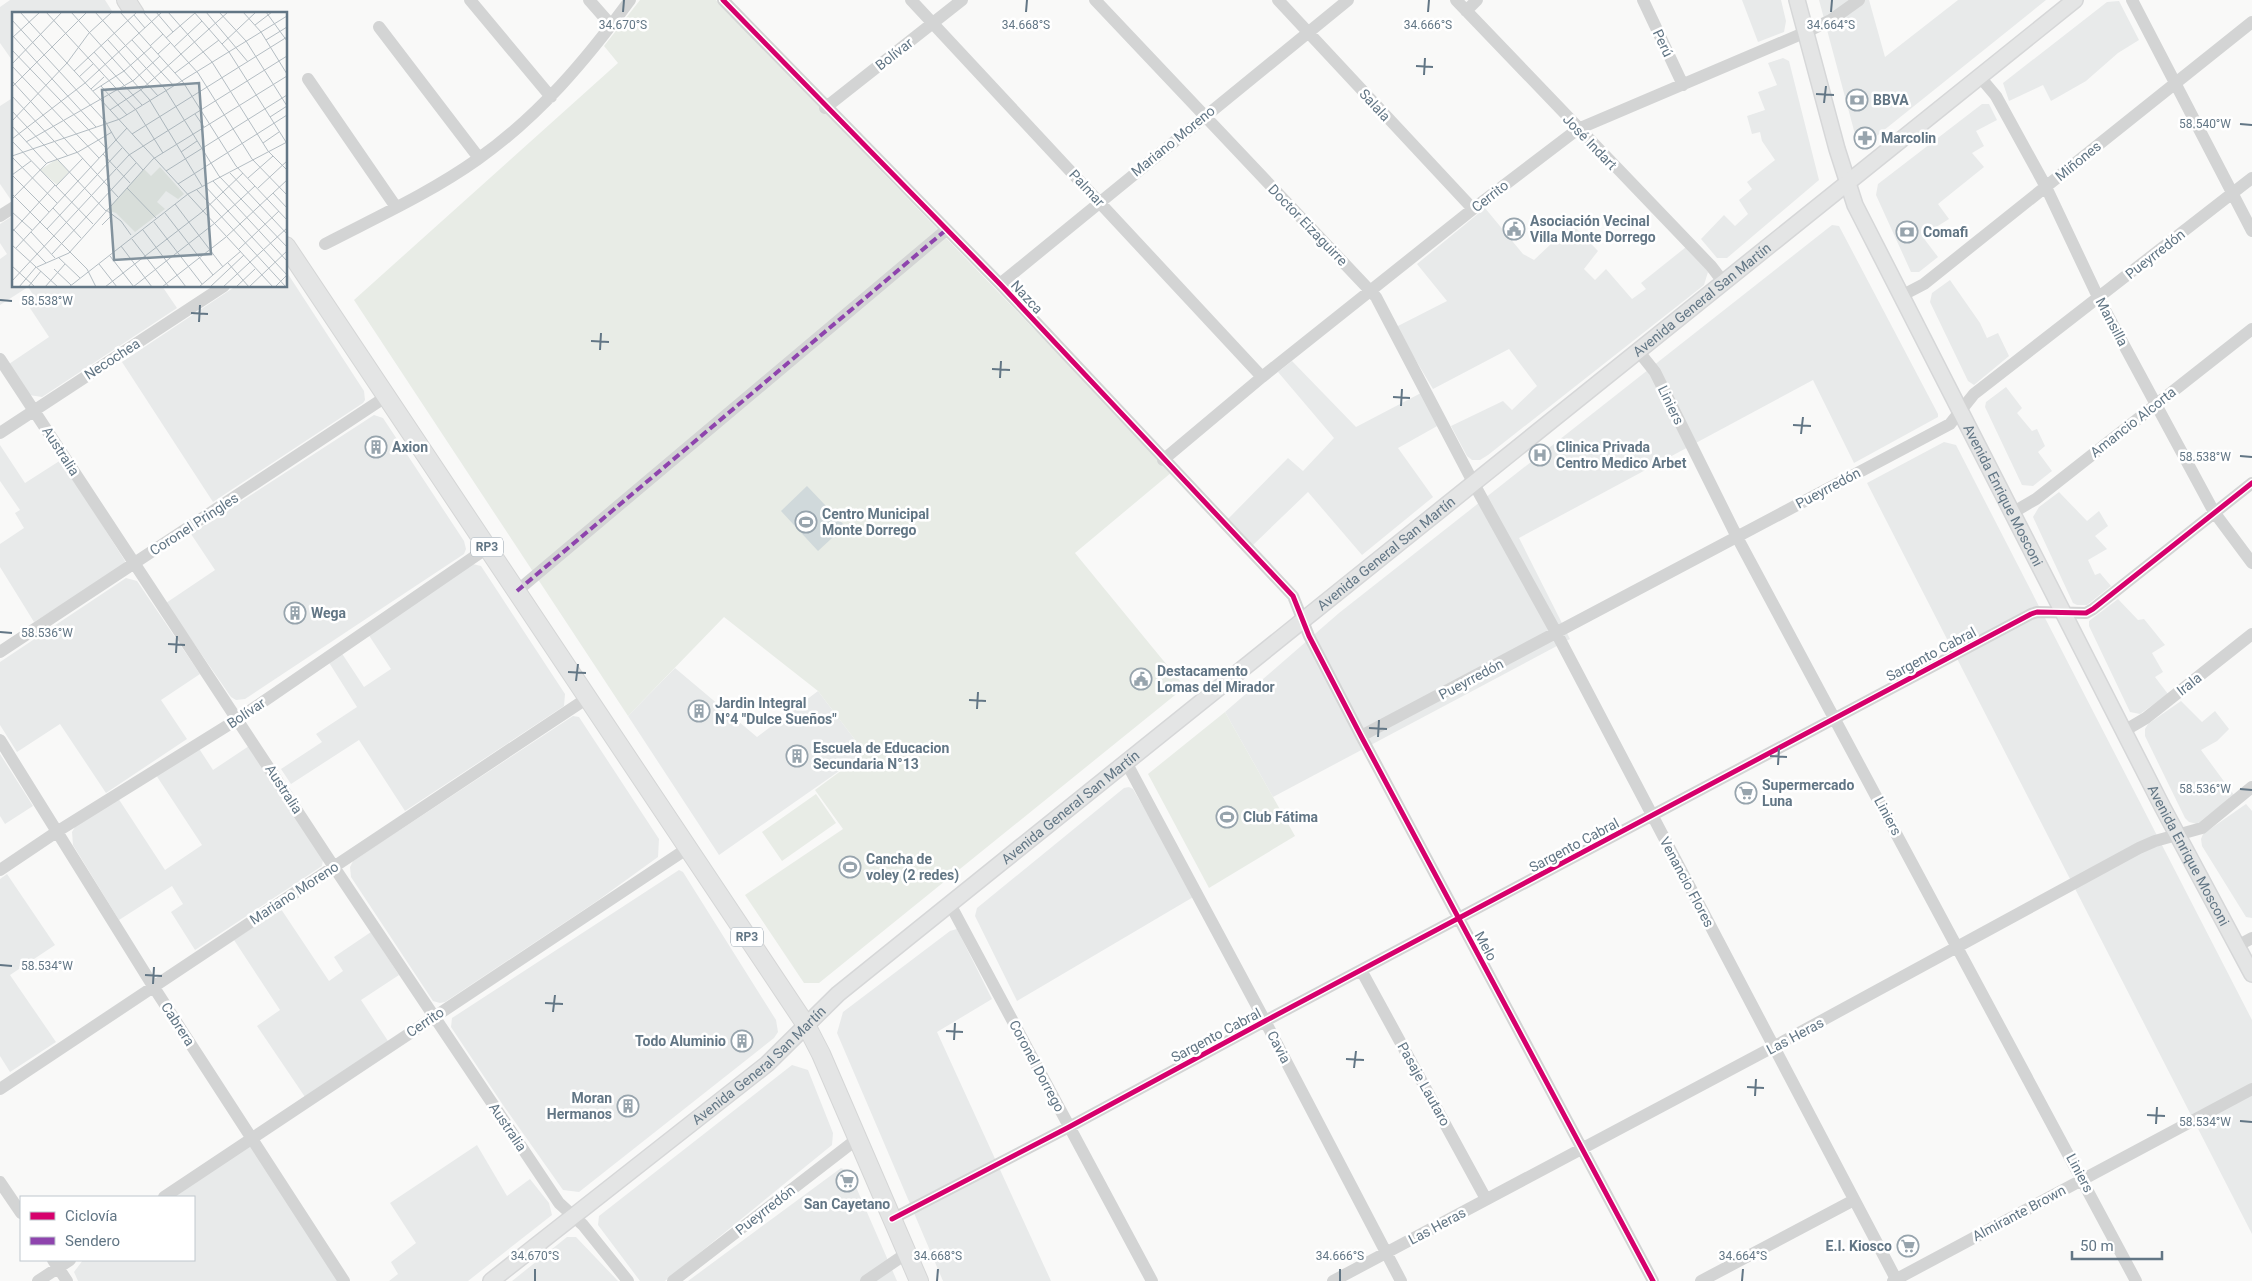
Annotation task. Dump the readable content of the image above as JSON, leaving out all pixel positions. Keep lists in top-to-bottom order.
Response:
{
  "streets": {
    "highway": ["RP3"],
    "main road": ["Avenida General San Martín", "Avenida Enrique Mosconi"],
    "street": [
      "Perú",
      "Bolívar",
      "Salala",
      "Mariano Moreno",
      "José Indart",
      "Miñones",
      "Palmar",
      "Cerrito",
      "Doctor Eizaguirre",
      "Pueyrredón",
      "Nazca",
      "Mansilla",
      "Necochea",
      "Liniers",
      "Amancio Alcorta",
      "Australia",
      "Coronel Pringles",
      "Sargento Cabral",
      "Irala",
      "Venancio Flores",
      "Melo",
      "Cabrera",
      "Las Heras",
      "Cavia",
      "Coronel Dorrego",
      "Pasaje Lautaro",
      "Almirante Brown"
    ]
  },
  "crossings": [
    ["Perú", "Cerrito"],
    ["Bolívar", "Palmar"],
    ["Bolívar", "Nazca"],
    ["Bolívar", "Australia"],
    ["Bolívar", "RP3"],
    ["Bolívar", "Cabrera"],
    ["Salala", "Mariano Moreno"],
    ["Salala", "Cerrito"],
    ["Mariano Moreno", "Palmar"],
    ["Mariano Moreno", "Doctor Eizaguirre"],
    ["Mariano Moreno", "Nazca"],
    ["Mariano Moreno", "Australia"],
    ["Mariano Moreno", "RP3"],
    ["Mariano Moreno", "Cabrera"],
    ["José Indart", "Cerrito"],
    ["José Indart", "Avenida General San Martín"],
    ["Miñones", "Mansilla"],
    ["Miñones", "Avenida Enrique Mosconi"],
    ["Palmar", "Cerrito"],
    ["Cerrito", "Doctor Eizaguirre"],
    ["Cerrito", "Nazca"],
    ["Cerrito", "Australia"],
    ["Cerrito", "Avenida Enrique Mosconi"],
    ["Cerrito", "RP3"],
    ["Cerrito", "Cabrera"],
    ["Doctor Eizaguirre", "Avenida General San Martín"],
    ["Doctor Eizaguirre", "Venancio Flores"],
    ["Pueyrredón", "Mansilla"],
    ["Pueyrredón", "Liniers"],
    ["Pueyrredón", "Avenida Enrique Mosconi"],
    ["Pueyrredón", "RP3"],
    ["Pueyrredón", "Venancio Flores"],
    ["Pueyrredón", "Melo"],
    ["Nazca", "Avenida General San Martín"],
    ["Nazca", "Melo"],
    ["Avenida General San Martín", "Mansilla"],
    ["Avenida General San Martín", "Liniers"],
    ["Avenida General San Martín", "Australia"],
    ["Avenida General San Martín", "Avenida Enrique Mosconi"],
    ["Avenida General San Martín", "RP3"],
    ["Avenida General San Martín", "Venancio Flores"],
    ["Avenida General San Martín", "Melo"],
    ["Avenida General San Martín", "Cavia"],
    ["Avenida General San Martín", "Coronel Dorrego"],
    ["Mansilla", "Amancio Alcorta"],
    ["Mansilla", "Sargento Cabral"],
    ["Necochea", "Australia"],
    ["Liniers", "Sargento Cabral"],
    ["Liniers", "Las Heras"],
    ["Liniers", "Almirante Brown"],
    ["Amancio Alcorta", "Avenida Enrique Mosconi"],
    ["Australia", "Coronel Pringles"],
    ["Avenida Enrique Mosconi", "Sargento Cabral"],
    ["Avenida Enrique Mosconi", "Irala"],
    ["Avenida Enrique Mosconi", "Las Heras"],
    ["Coronel Pringles", "RP3"],
    ["RP3", "Sargento Cabral"],
    ["Sargento Cabral", "Venancio Flores"],
    ["Sargento Cabral", "Melo"],
    ["Sargento Cabral", "Cavia"],
    ["Sargento Cabral", "Coronel Dorrego"],
    ["Sargento Cabral", "Pasaje Lautaro"],
    ["Venancio Flores", "Las Heras"],
    ["Venancio Flores", "Almirante Brown"],
    ["Melo", "Las Heras"],
    ["Las Heras", "Cavia"],
    ["Las Heras", "Pasaje Lautaro"]
  ],
  "places": {
    "bank": ["BBVA", "Comafi"],
    "pharmacy": ["Marcolin"],
    "public building": ["Asociación Vecinal Villa Monte Dorrego", "Destacamento Lomas del Mirador"],
    "building": [
      "Axion",
      "Wega",
      "Jardin Integral N°4 \"Dulce Sueños\"",
      "Escuela de Educacion Secundaria N°13",
      "Todo Aluminio",
      "Moran Hermanos"
    ],
    "hospital": ["Clinica Privada Centro Medico Arbet"],
    "sports": ["Centro Municipal Monte Dorrego", "Club Fátima", "Cancha de voley (2 redes)"],
    "supermarket": ["Supermercado Luna", "San Cayetano", "E.I. Kiosco"]
  },
  "legend": ["Ciclovía", "Sendero"],
  "scale_bar": "50 m",
  "coordinates": [
    "34.670°S",
    "34.668°S",
    "34.666°S",
    "34.664°S",
    "58.540°W",
    "58.538°W",
    "58.536°W",
    "58.534°W"
  ]
}
